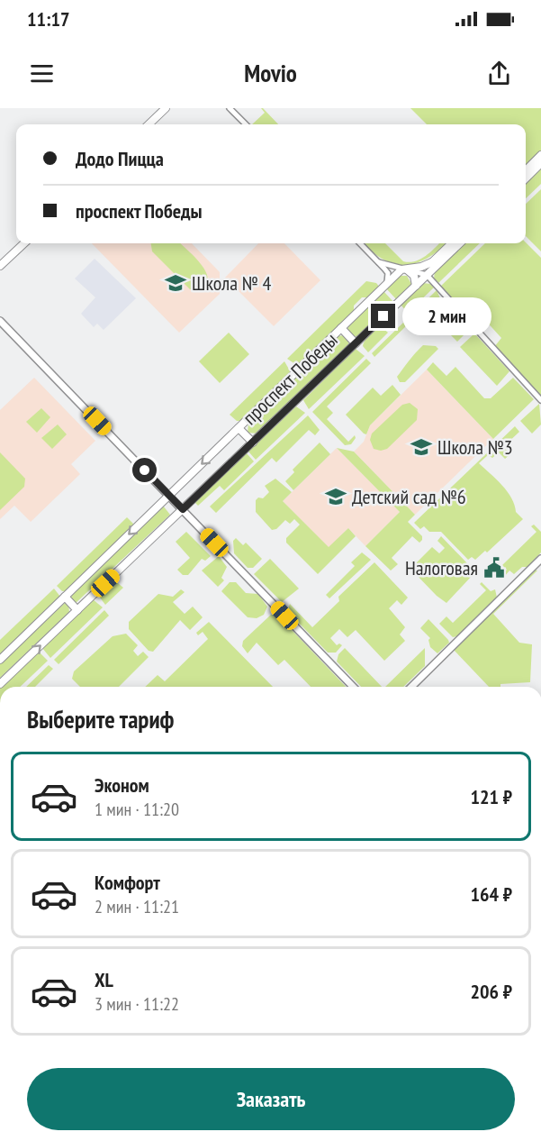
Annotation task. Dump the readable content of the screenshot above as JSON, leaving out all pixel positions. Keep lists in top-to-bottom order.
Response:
{
  "streets": {
    "main road": ["проспект Победы"]
  },
  "places": {
    "school or university": ["Школа № 4", "Школа №3", "Детский сад №6"],
    "public building": ["Налоговая"]
  },
  "page": {
    "status": "11:17",
    "header": "Movio",
    "banner": ["Додо Пицца", "проспект Победы"],
    "bubble": "2 мин",
    "heading": "Выберите тариф",
    "list": [
      {
        "name": "Эконом",
        "note": "1 мин · 11:20",
        "value": "121 ₽"
      },
      {
        "name": "Комфорт",
        "note": "2 мин · 11:21",
        "value": "164 ₽"
      },
      {
        "name": "XL",
        "note": "3 мин · 11:22",
        "value": "206 ₽"
      }
    ],
    "buttons": "Заказать"
  }
}
